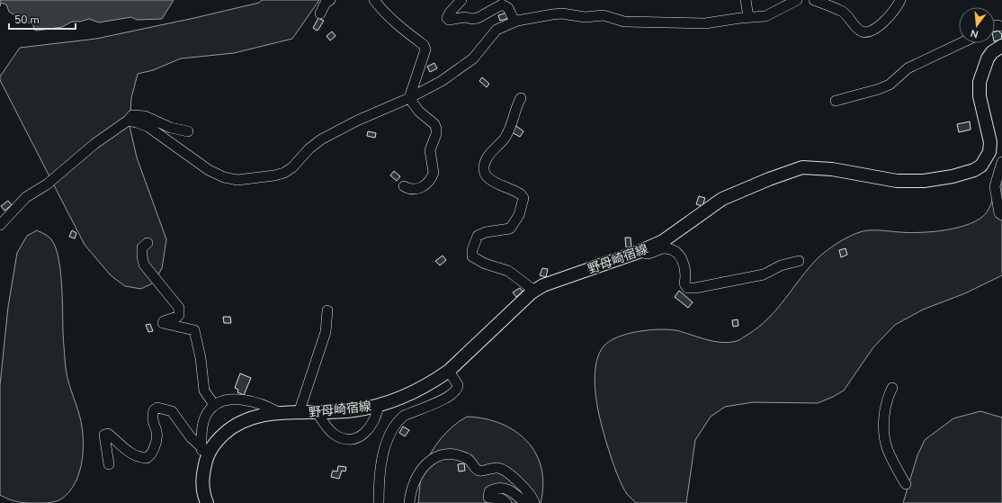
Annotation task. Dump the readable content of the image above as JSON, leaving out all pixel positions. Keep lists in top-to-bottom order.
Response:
{
  "streets": {
    "main road": ["野母崎宿線"]
  },
  "scale_bar": "50 m",
  "north": "bottom"
}
